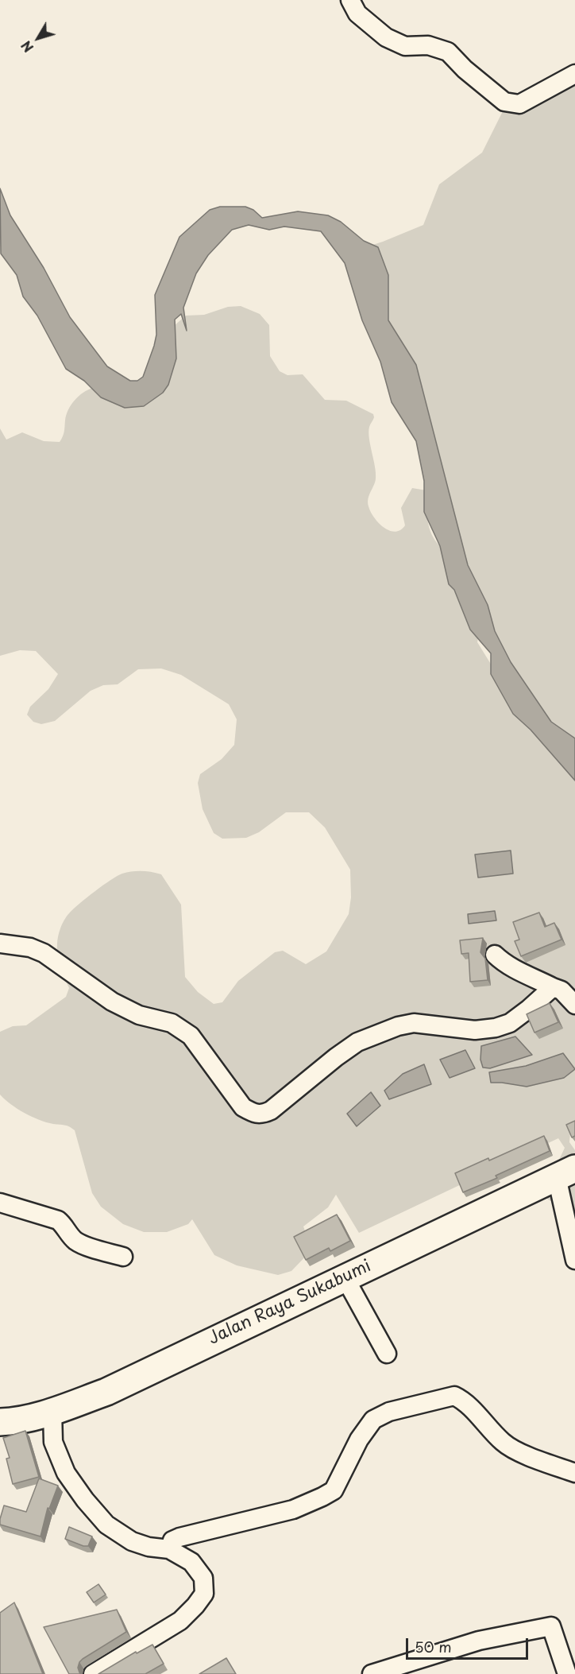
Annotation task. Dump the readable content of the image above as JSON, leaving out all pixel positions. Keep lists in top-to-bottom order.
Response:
{
  "streets": {
    "highway": ["Jalan Raya Sukabumi"]
  },
  "scale_bar": "50 m",
  "north": "bottom left"
}
